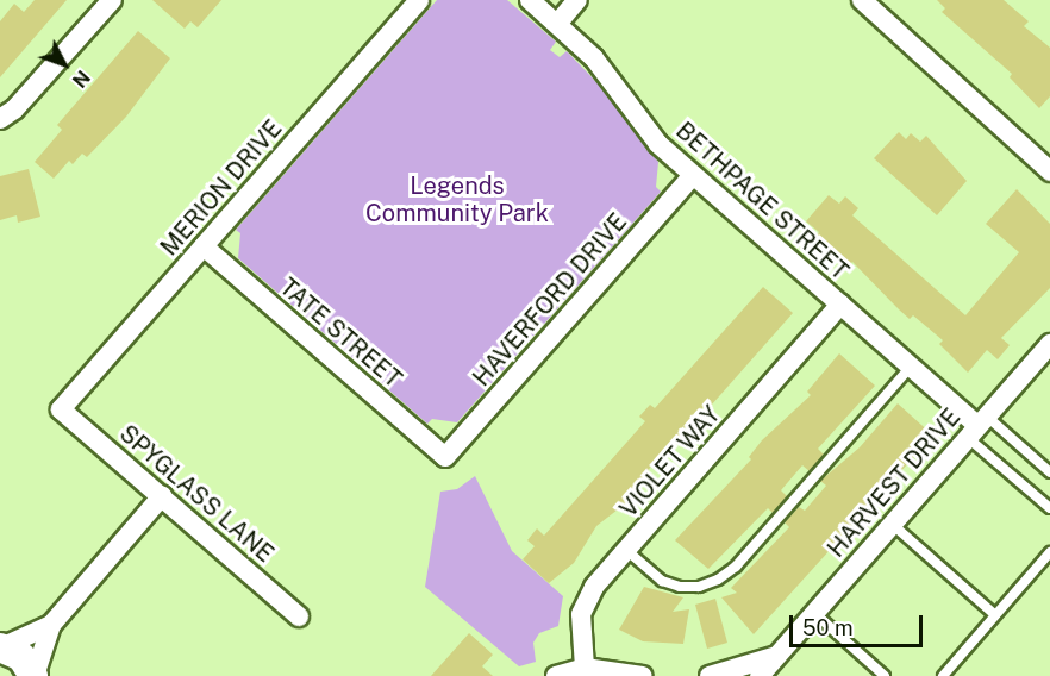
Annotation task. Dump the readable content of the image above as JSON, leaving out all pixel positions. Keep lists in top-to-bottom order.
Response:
{
  "streets": {
    "street": [
      "MERION DRIVE",
      "BETHPAGE STREET",
      "HAVERFORD DRIVE",
      "TATE STREET",
      "VIOLET WAY",
      "HARVEST DRIVE",
      "SPYGLASS LANE"
    ]
  },
  "crossings": [
    ["MERION DRIVE", "TATE STREET"],
    ["MERION DRIVE", "SPYGLASS LANE"],
    ["BETHPAGE STREET", "HAVERFORD DRIVE"],
    ["BETHPAGE STREET", "VIOLET WAY"],
    ["BETHPAGE STREET", "HARVEST DRIVE"],
    ["HAVERFORD DRIVE", "TATE STREET"]
  ],
  "parks": ["Legends Community Park"],
  "scale_bar": "50 m",
  "north": "bottom right"
}
